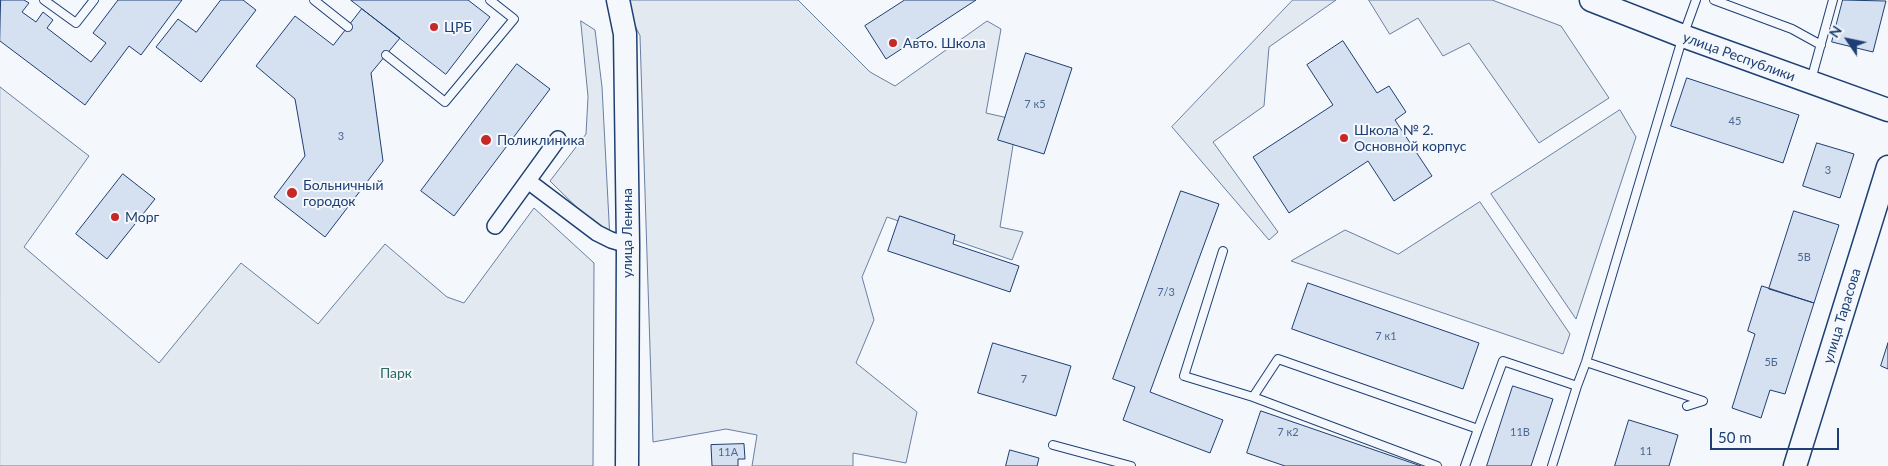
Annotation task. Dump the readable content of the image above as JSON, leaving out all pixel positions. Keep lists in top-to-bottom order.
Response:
{
  "streets": {
    "street": ["улица Республики", "улица Ленина", "улица Тарасова"]
  },
  "parks": ["Парк"],
  "places": [
    "ЦРБ",
    "Авто. Школа",
    "Школа № 2. Основной корпус",
    "Поликлиника",
    "Больничный городок",
    "Морг"
  ],
  "house_numbers": [
    "7 к5",
    "45",
    "3",
    "3",
    "5В",
    "7/3",
    "7 к1",
    "5Б",
    "7",
    "7 к2",
    "11В",
    "11",
    "11А"
  ],
  "scale_bar": "50 m",
  "north": "top left"
}
